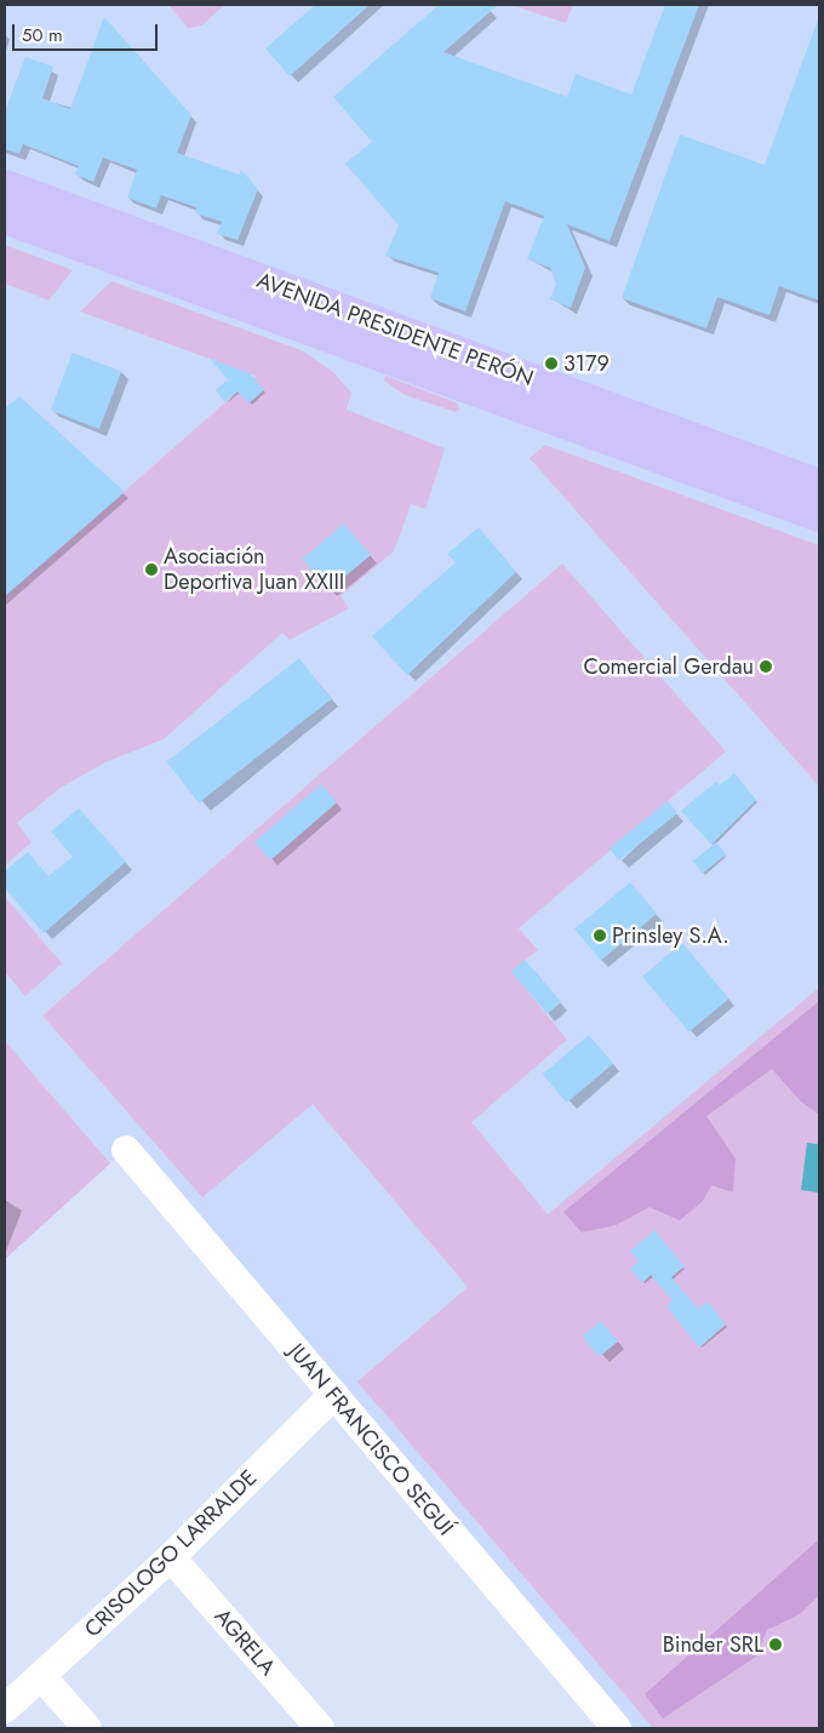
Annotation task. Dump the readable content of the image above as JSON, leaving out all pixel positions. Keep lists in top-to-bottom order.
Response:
{
  "streets": {
    "main road": ["AVENIDA PRESIDENTE PERÓN"],
    "street": ["JUAN FRANCISCO SEGUÍ", "CRISOLOGO LARRALDE", "AGRELA"]
  },
  "crossings": [
    ["JUAN FRANCISCO SEGUÍ", "CRISOLOGO LARRALDE"],
    ["CRISOLOGO LARRALDE", "AGRELA"]
  ],
  "places": [
    "3179",
    "Asociación Deportiva Juan XXIII",
    "Comercial Gerdau",
    "Prinsley S.A.",
    "Binder SRL"
  ],
  "scale_bar": "50 m"
}
